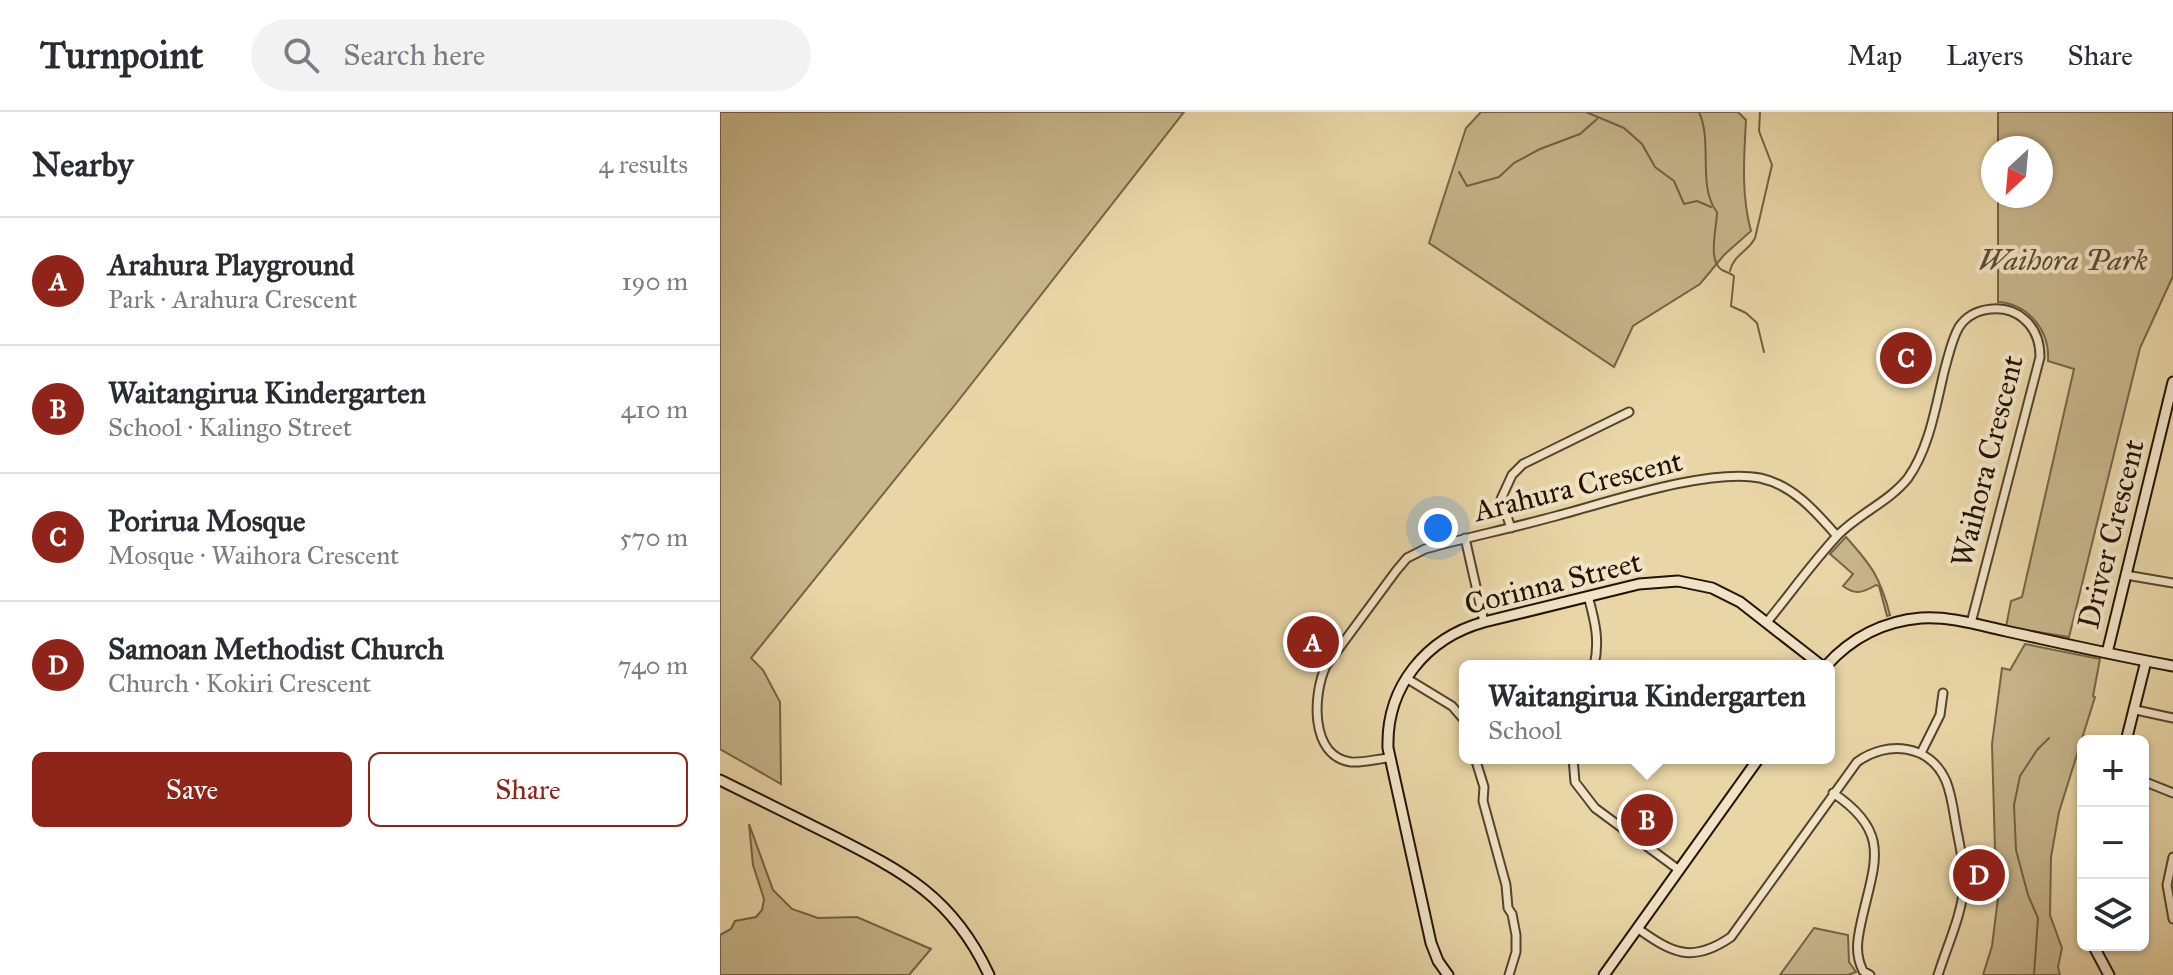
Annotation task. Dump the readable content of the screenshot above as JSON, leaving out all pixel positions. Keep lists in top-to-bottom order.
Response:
{
  "streets": {
    "street": [
      "Waihora Crescent",
      "Arahura Crescent",
      "Driver Crescent",
      "Corinna Street"
    ]
  },
  "crossings": [
    ["Waihora Crescent", "Arahura Crescent"],
    ["Waihora Crescent", "Corinna Street"],
    ["Arahura Crescent", "Corinna Street"]
  ],
  "parks": ["Waihora Park"],
  "north": "bottom left",
  "page": {
    "header": "Turnpoint",
    "search": "Search here",
    "nav": ["Map", "Layers", "Share"],
    "heading": ["Nearby", "4 results"],
    "list": [
      {
        "mark": "A",
        "name": "Arahura Playground",
        "note": "Park · Arahura Crescent",
        "value": "190 m"
      },
      {
        "mark": "B",
        "name": "Waitangirua Kindergarten",
        "note": "School · Kalingo Street",
        "value": "410 m"
      },
      {
        "mark": "C",
        "name": "Porirua Mosque",
        "note": "Mosque · Waihora Crescent",
        "value": "570 m"
      },
      {
        "mark": "D",
        "name": "Samoan Methodist Church",
        "note": "Church · Kokiri Crescent",
        "value": "740 m"
      }
    ],
    "pins": [
      "C",
      "A",
      "B",
      "D"
    ],
    "popup": ["Waitangirua Kindergarten", "School"],
    "buttons": ["Save", "Share"],
    "map_buttons": ["+", "−"]
  }
}
